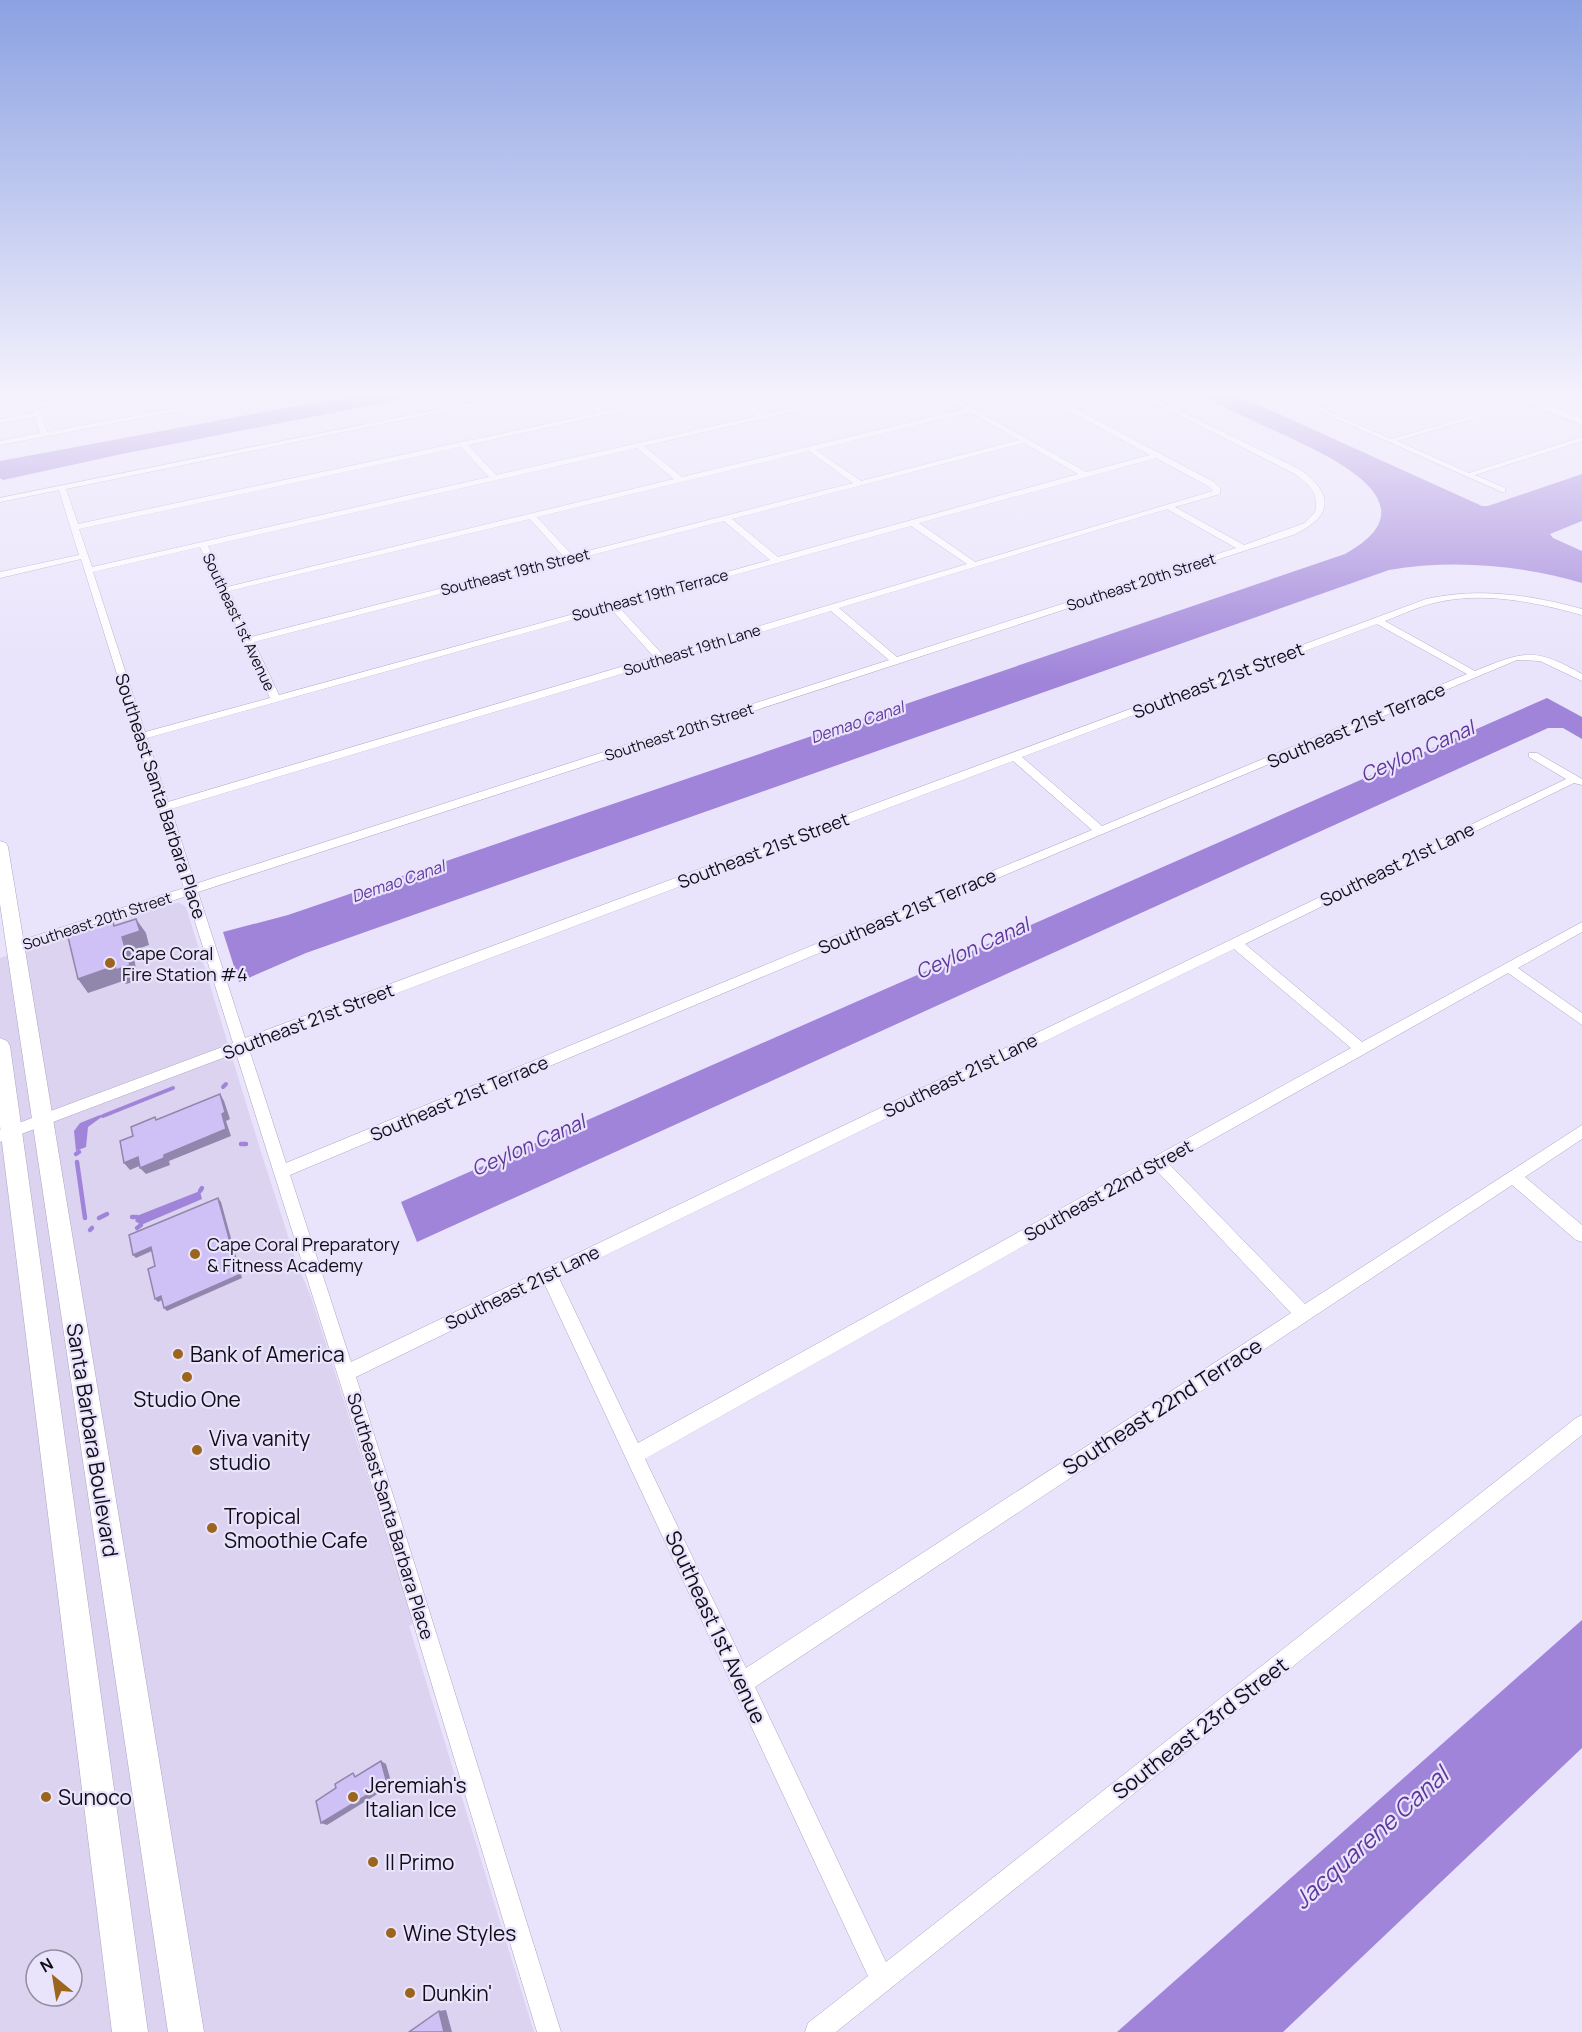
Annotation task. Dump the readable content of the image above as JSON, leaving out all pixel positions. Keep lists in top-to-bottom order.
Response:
{
  "streets": {
    "main road": ["Santa Barbara Boulevard"],
    "street": [
      "Southeast 19th Street",
      "Southeast 20th Street",
      "Southeast 19th Terrace",
      "Southeast 1st Avenue",
      "Southeast 19th Lane",
      "Southeast 21st Street",
      "Southeast 21st Terrace",
      "Southeast Santa Barbara Place",
      "Southeast 21st Lane",
      "Southeast 22nd Street",
      "Southeast 22nd Terrace",
      "Southeast 23rd Street"
    ]
  },
  "crossings": [
    ["Southeast 19th Street", "Southeast 1st Avenue"],
    ["Southeast 20th Street", "Southeast Santa Barbara Place"],
    ["Southeast 20th Street", "Santa Barbara Boulevard"],
    ["Southeast 19th Terrace", "Southeast 1st Avenue"],
    ["Southeast 19th Terrace", "Southeast Santa Barbara Place"],
    ["Southeast 1st Avenue", "Southeast 21st Lane"],
    ["Southeast 1st Avenue", "Southeast 22nd Street"],
    ["Southeast 1st Avenue", "Southeast 22nd Terrace"],
    ["Southeast 1st Avenue", "Southeast 23rd Street"],
    ["Southeast 19th Lane", "Southeast Santa Barbara Place"],
    ["Southeast 21st Street", "Southeast Santa Barbara Place"],
    ["Southeast 21st Street", "Santa Barbara Boulevard"],
    ["Southeast 21st Terrace", "Southeast Santa Barbara Place"],
    ["Southeast Santa Barbara Place", "Southeast 21st Lane"]
  ],
  "water": ["Demao Canal", "Ceylon Canal", "Jacquarene Canal"],
  "places": [
    "Cape Coral Fire Station #4",
    "Cape Coral Preparatory & Fitness Academy",
    "Bank of America",
    "Studio One",
    "Viva vanity studio",
    "Tropical Smoothie Cafe",
    "Sunoco",
    "Jeremiah's Italian Ice",
    "Il Primo",
    "Wine Styles",
    "Dunkin'"
  ],
  "north": "top left"
}
